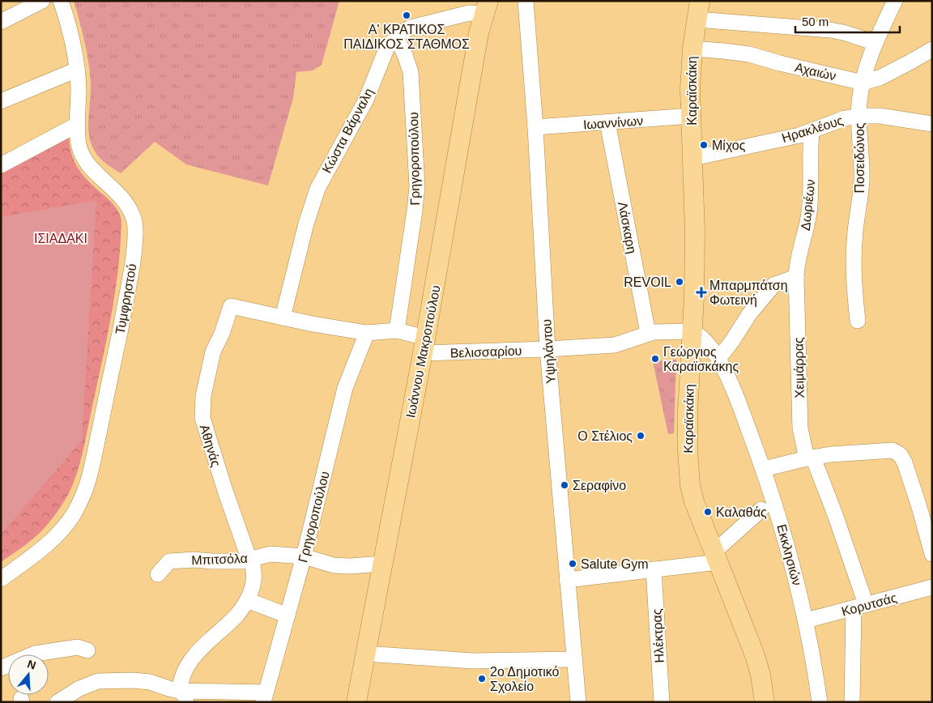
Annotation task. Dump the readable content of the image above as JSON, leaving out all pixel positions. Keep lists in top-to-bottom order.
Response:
{
  "streets": {
    "main road": ["Καραϊσκάκη", "Ιωάννου Μακροπούλου"],
    "street": [
      "Αχαιών",
      "Ιωαννίνων",
      "Ηρακλέους",
      "Κώστα Βάρναλη",
      "Ποσειδώνος",
      "Γρηγοροπούλου",
      "Δωριέων",
      "Λάσκαρη",
      "Τυμφρηστού",
      "Βελισσαρίου",
      "Υψηλάντου",
      "Χειμάρρας",
      "Αθηνάς",
      "Εκκλησιών",
      "Μπιτσόλα",
      "Κορυτσάς",
      "Ηλέκτρας"
    ]
  },
  "crossings": [
    ["Αχαιών", "Καραϊσκάκη"],
    ["Αχαιών", "Ποσειδώνος"],
    ["Καραϊσκάκη", "Ιωαννίνων"],
    ["Καραϊσκάκη", "Ηρακλέους"],
    ["Καραϊσκάκη", "Βελισσαρίου"],
    ["Καραϊσκάκη", "Εκκλησιών"],
    ["Ιωαννίνων", "Λάσκαρη"],
    ["Ιωαννίνων", "Υψηλάντου"],
    ["Ηρακλέους", "Ποσειδώνος"],
    ["Ηρακλέους", "Δωριέων"],
    ["Κώστα Βάρναλη", "Γρηγοροπούλου"],
    ["Κώστα Βάρναλη", "Ιωάννου Μακροπούλου"],
    ["Κώστα Βάρναλη", "Βελισσαρίου"],
    ["Γρηγοροπούλου", "Βελισσαρίου"],
    ["Γρηγοροπούλου", "Μπιτσόλα"],
    ["Δωριέων", "Χειμάρρας"],
    ["Λάσκαρη", "Βελισσαρίου"],
    ["Ιωάννου Μακροπούλου", "Βελισσαρίου"],
    ["Ιωάννου Μακροπούλου", "Μπιτσόλα"],
    ["Βελισσαρίου", "Υψηλάντου"],
    ["Βελισσαρίου", "Αθηνάς"],
    ["Βελισσαρίου", "Εκκλησιών"],
    ["Χειμάρρας", "Κορυτσάς"],
    ["Αθηνάς", "Μπιτσόλα"],
    ["Εκκλησιών", "Κορυτσάς"]
  ],
  "parks": ["ΙΣΙΑΔΑΚΙ"],
  "places": {
    "other": [
      "Α' ΚΡΑΤΙΚΟΣ ΠΑΙΔΙΚΟΣ ΣΤΑΘΜΟΣ",
      "Μίχος",
      "REVOIL",
      "Γεώργιος Καραϊσκάκης",
      "Ο Στέλιος",
      "Σεραφίνο",
      "Καλαθάς",
      "Salute Gym",
      "2ο Δημοτικό Σχολείο"
    ],
    "health": ["Μπαρμπάτση Φωτεινή"]
  },
  "scale_bar": "50 m",
  "north": "top"
}
